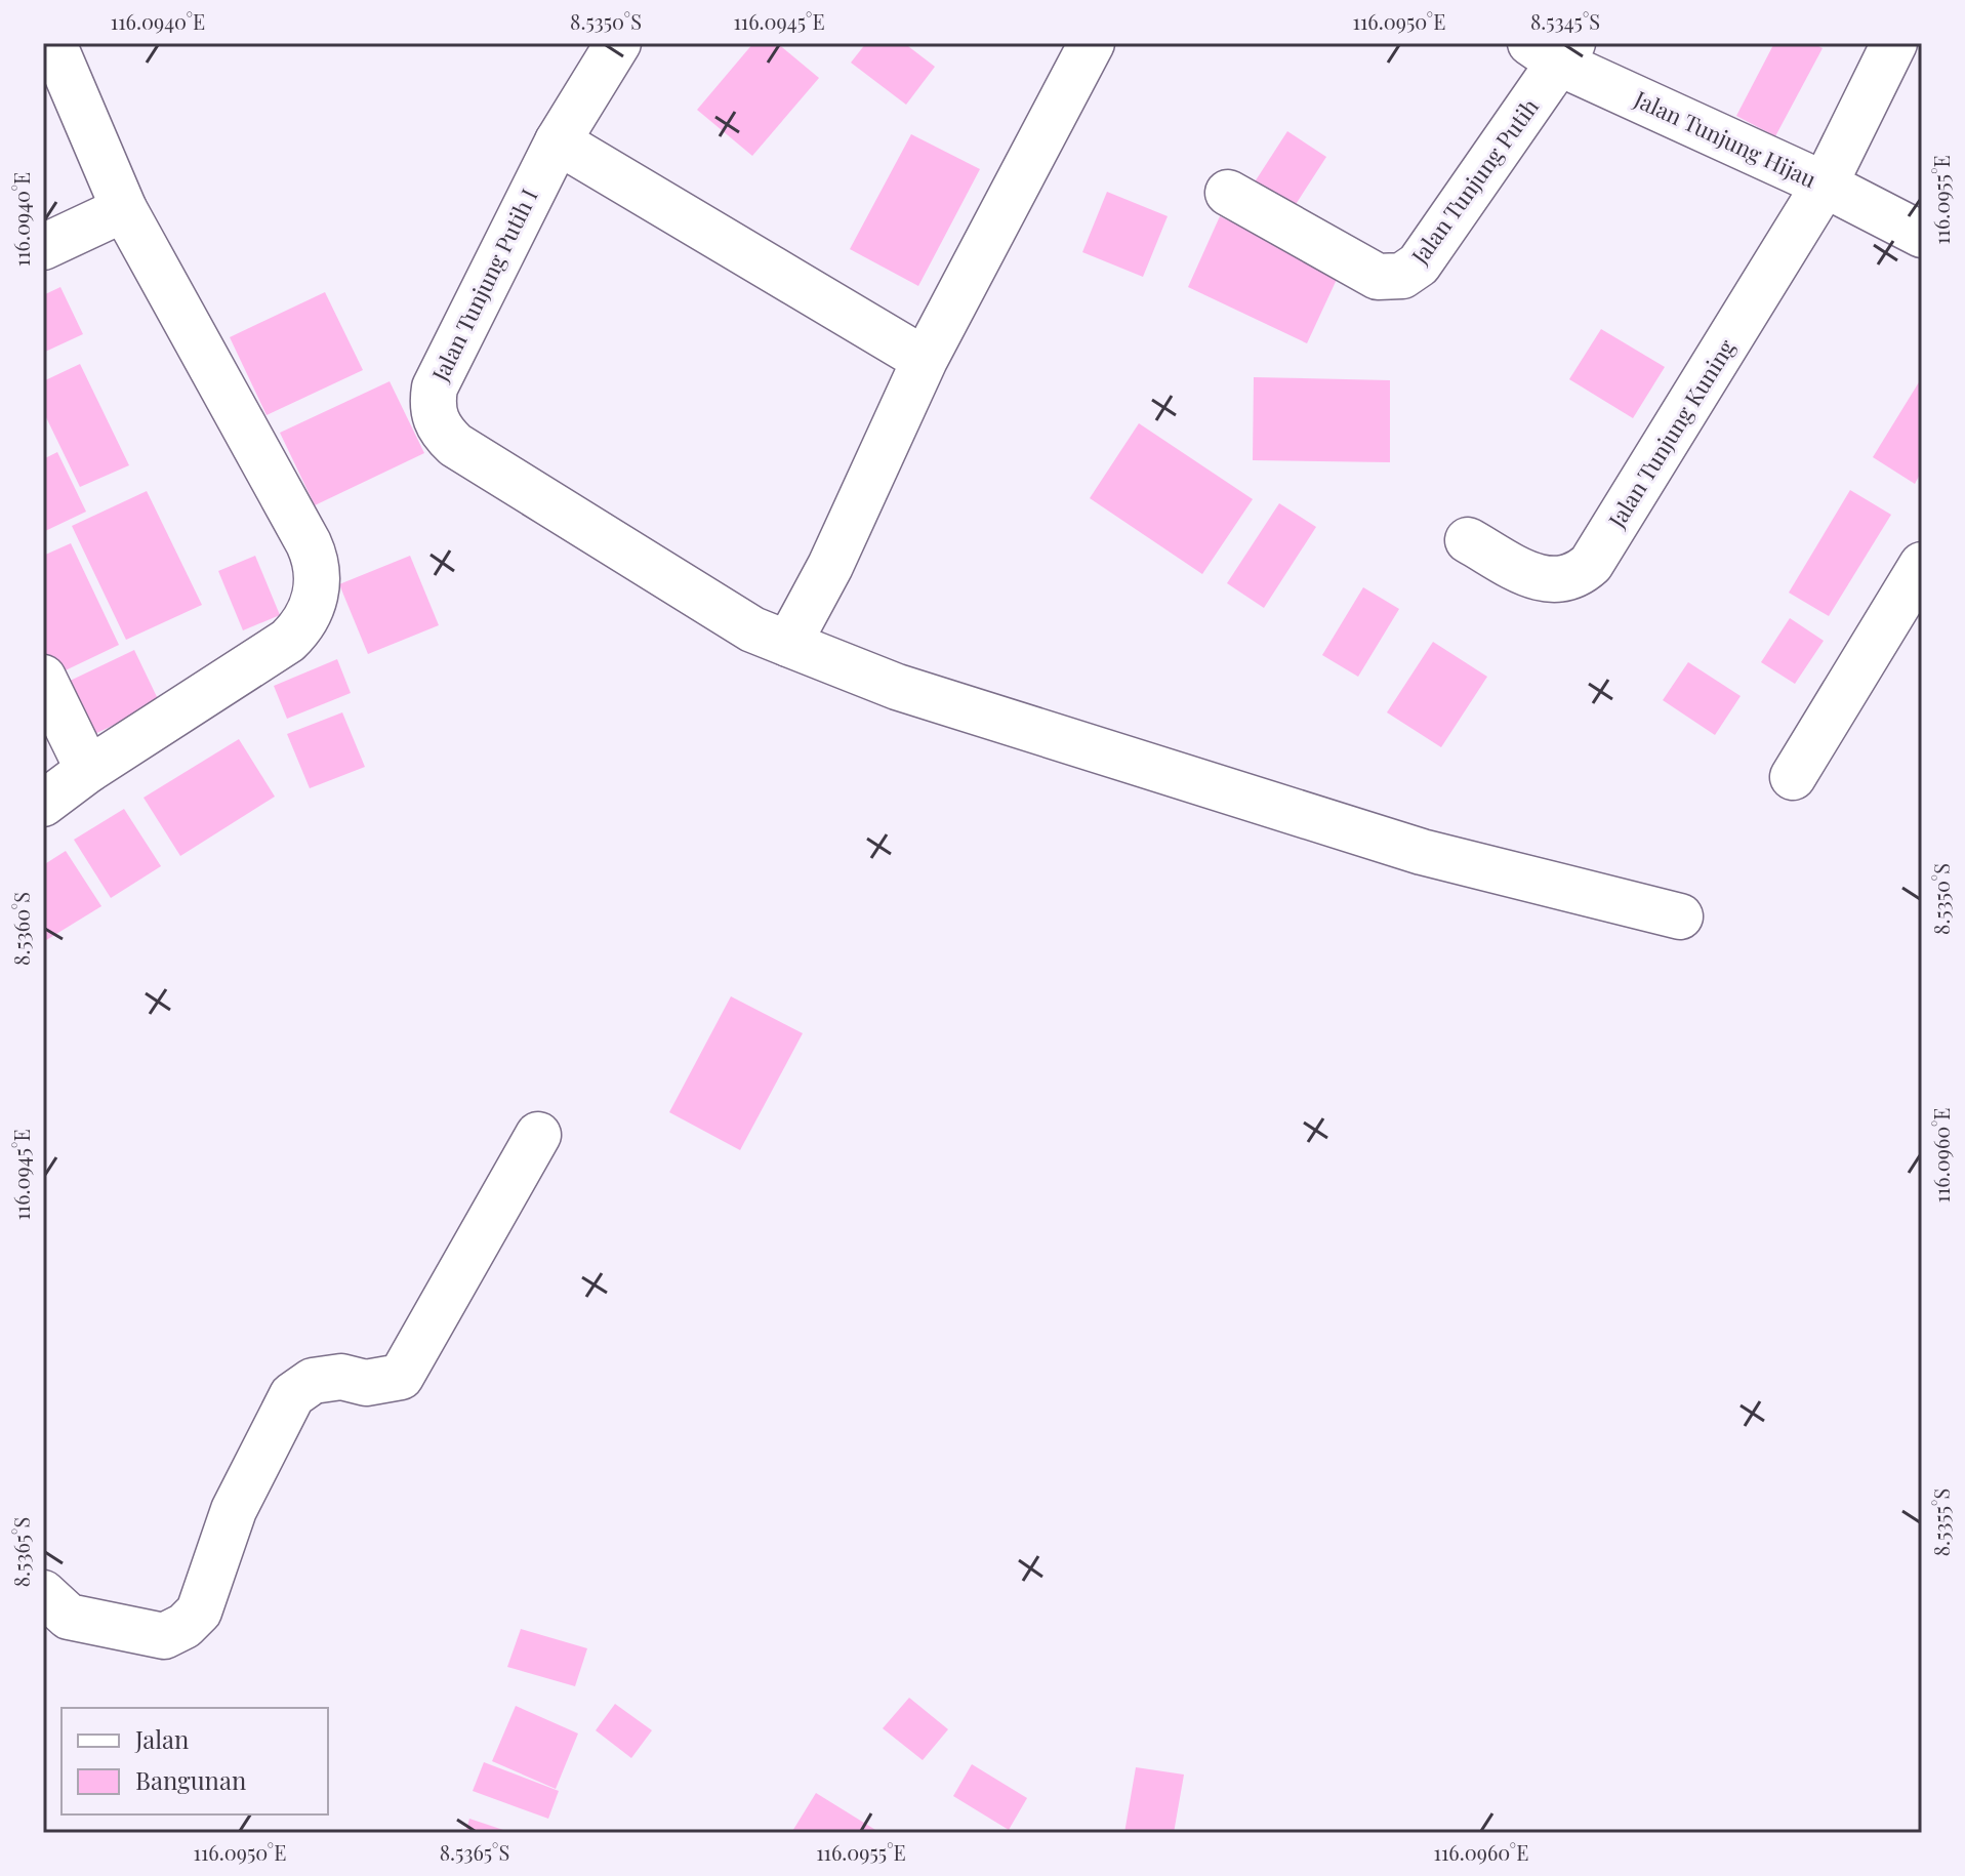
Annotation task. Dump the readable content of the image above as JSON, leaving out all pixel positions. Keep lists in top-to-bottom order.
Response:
{
  "streets": {
    "street": [
      "Jalan Tunjung Hijau",
      "Jalan Tunjung Putih",
      "Jalan Tunjung Putih I",
      "Jalan Tunjung Kuning"
    ]
  },
  "crossings": [
    ["Jalan Tunjung Hijau", "Jalan Tunjung Putih"],
    ["Jalan Tunjung Hijau", "Jalan Tunjung Kuning"]
  ],
  "legend": ["Jalan", "Bangunan"],
  "coordinates": [
    "116.0940°E",
    "8.5350°S",
    "116.0945°E",
    "116.0950°E",
    "8.5345°S",
    "116.0955°E",
    "8.5360°S",
    "116.0960°E",
    "8.5355°S",
    "8.5365°S"
  ]
}
